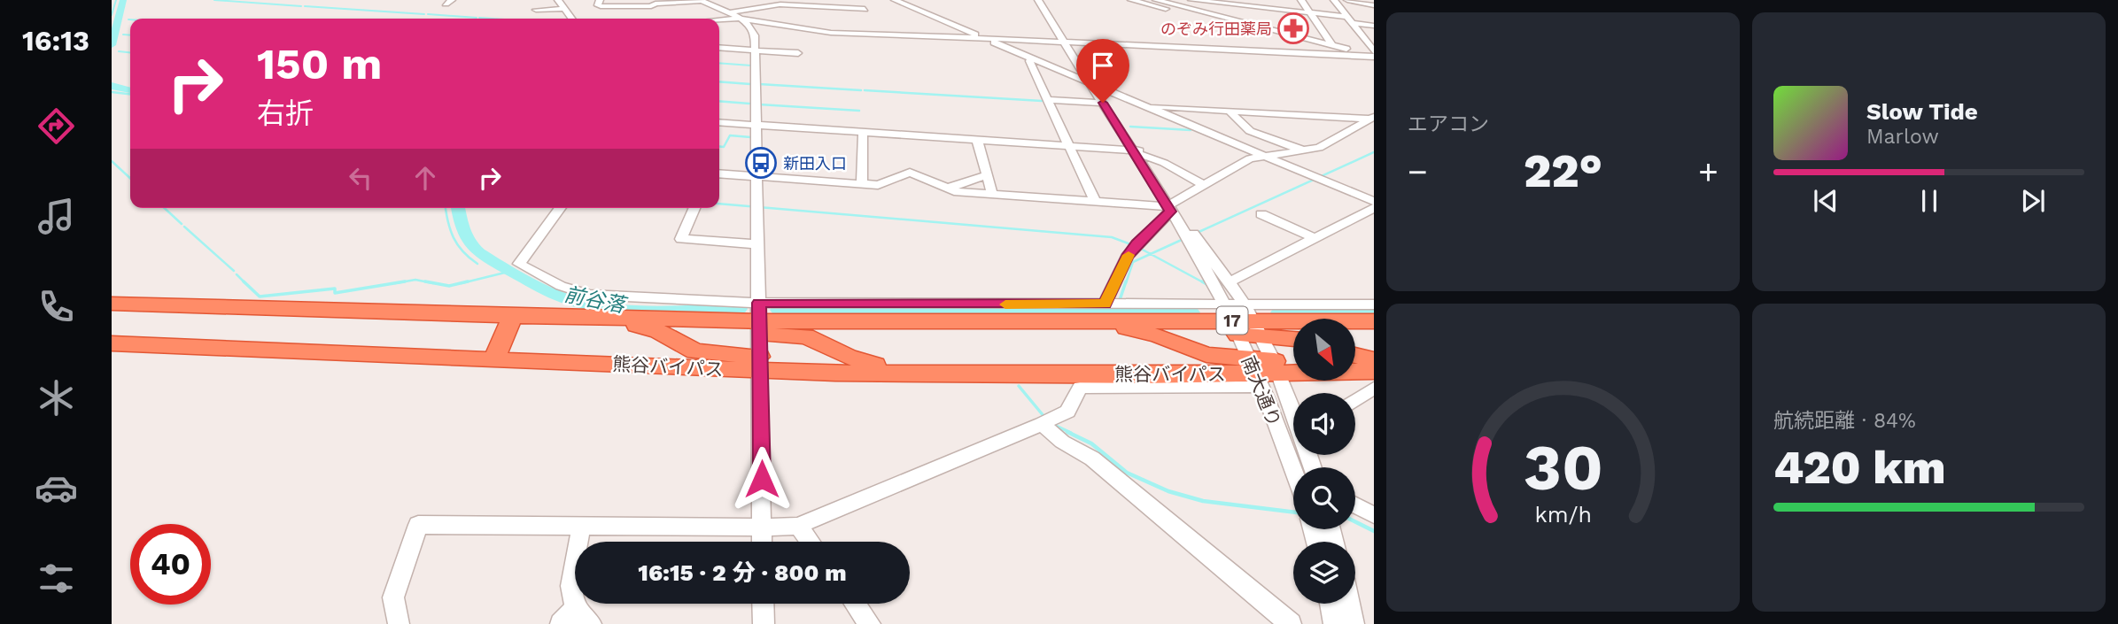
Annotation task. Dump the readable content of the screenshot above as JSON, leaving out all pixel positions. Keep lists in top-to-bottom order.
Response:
{
  "streets": {
    "highway": ["17", "熊谷バイパス"],
    "street": ["南大通り"]
  },
  "crossings": [
    ["17", "熊谷バイパス"],
    ["17", "南大通り"],
    ["熊谷バイパス", "南大通り"]
  ],
  "water": ["前谷落"],
  "places": {
    "pharmacy": ["のぞみ行田薬局"],
    "bus stop": ["新田入口"]
  },
  "north": "bottom right",
  "page": {
    "tabs": "16:13",
    "tile": [
      "エアコン",
      ["航続距離 · 84%", "420 km"]
    ],
    "turn": ["150 m", "右折"],
    "song": ["Slow Tide", "Marlow"],
    "heat": ["−", "22°", "+"],
    "limit": "40",
    "trip": "16:15 · 2 分 · 800 m",
    "gauge": ["30", "km/h"]
  }
}
